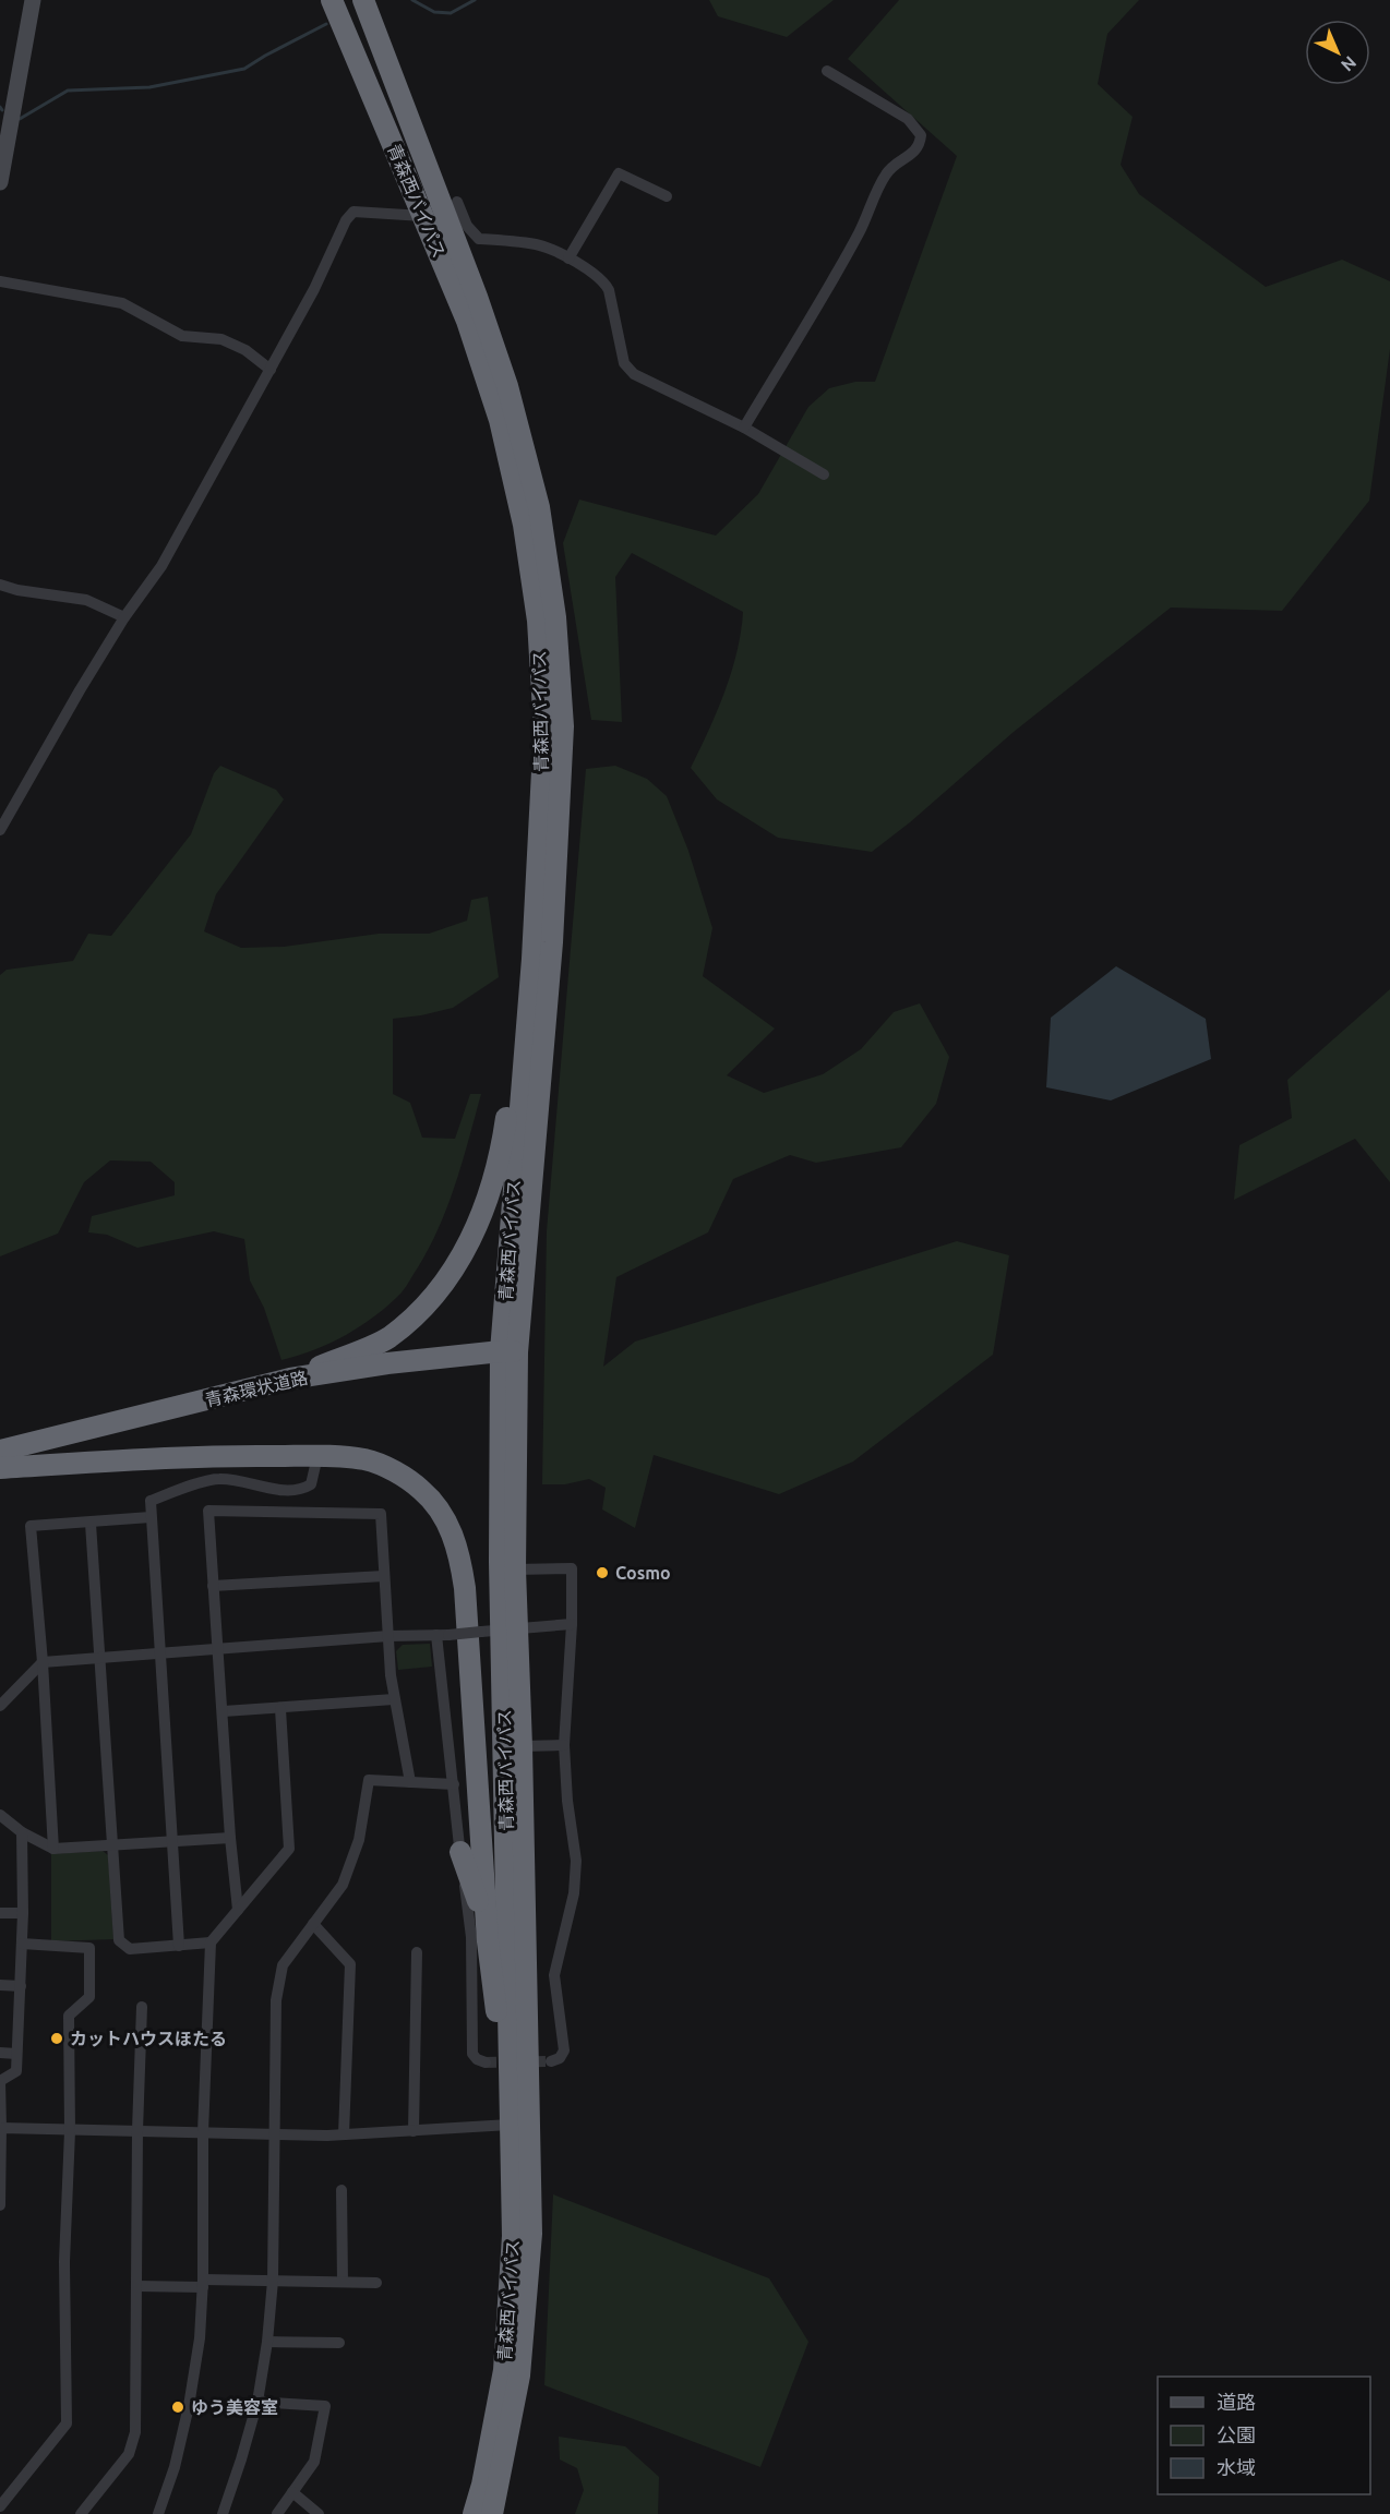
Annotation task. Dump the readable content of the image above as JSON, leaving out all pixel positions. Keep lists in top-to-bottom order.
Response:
{
  "streets": {
    "highway": ["青森西バイパス", "青森環状道路"]
  },
  "crossings": [
    ["青森西バイパス", "青森環状道路"]
  ],
  "places": ["Cosmo", "カットハウスほたる", "ゆう美容室"],
  "legend": ["道路", "公園", "水域"],
  "north": "bottom right"
}
